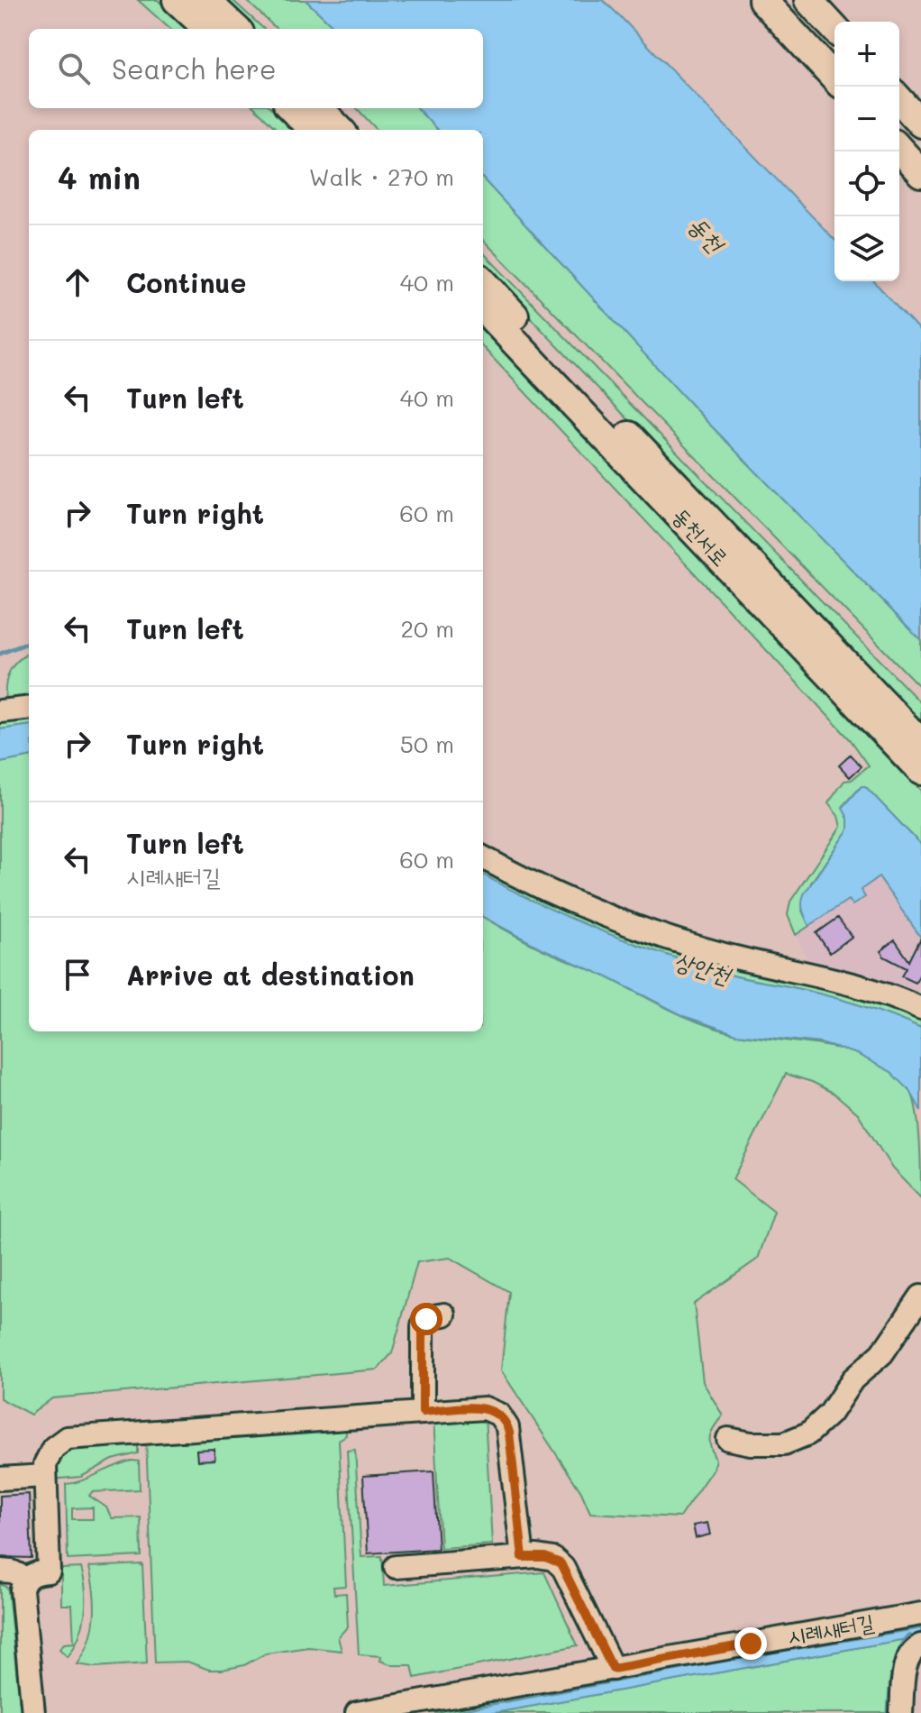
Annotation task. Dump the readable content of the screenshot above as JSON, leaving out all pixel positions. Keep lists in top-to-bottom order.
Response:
{
  "streets": {
    "main road": ["동천서로"],
    "street": ["시례새터길"]
  },
  "water": ["동천", "상안천"],
  "page": {
    "map_buttons": ["+", "−"],
    "search": "Search here",
    "heading": ["4 min", "Walk · 270 m"],
    "list": [
      ["Continue", "40 m"],
      ["Turn left", "40 m"],
      ["Turn right", "60 m"],
      ["Turn left", "20 m"],
      ["Turn right", "50 m"],
      ["Turn left", "시례새터길", "60 m"],
      "Arrive at destination"
    ]
  }
}
